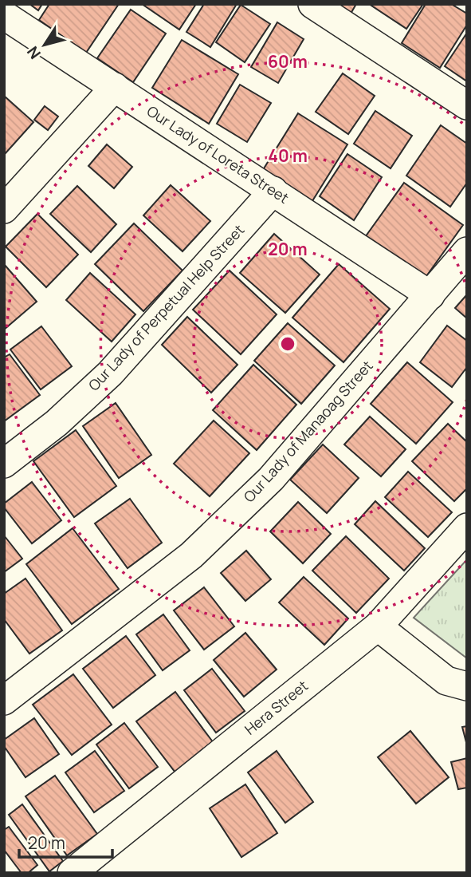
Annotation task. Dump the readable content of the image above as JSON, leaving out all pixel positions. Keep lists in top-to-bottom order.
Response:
{
  "streets": {
    "street": [
      "Our Lady of Loreta Street",
      "Our Lady of Perpetual Help Street",
      "Our Lady of Manaoag Street",
      "Hera Street"
    ]
  },
  "crossings": [
    ["Our Lady of Loreta Street", "Our Lady of Perpetual Help Street"],
    ["Our Lady of Loreta Street", "Our Lady of Manaoag Street"]
  ],
  "scale_bar": "20 m",
  "north": "bottom left",
  "rings": ["60 m", "40 m", "20 m"]
}
